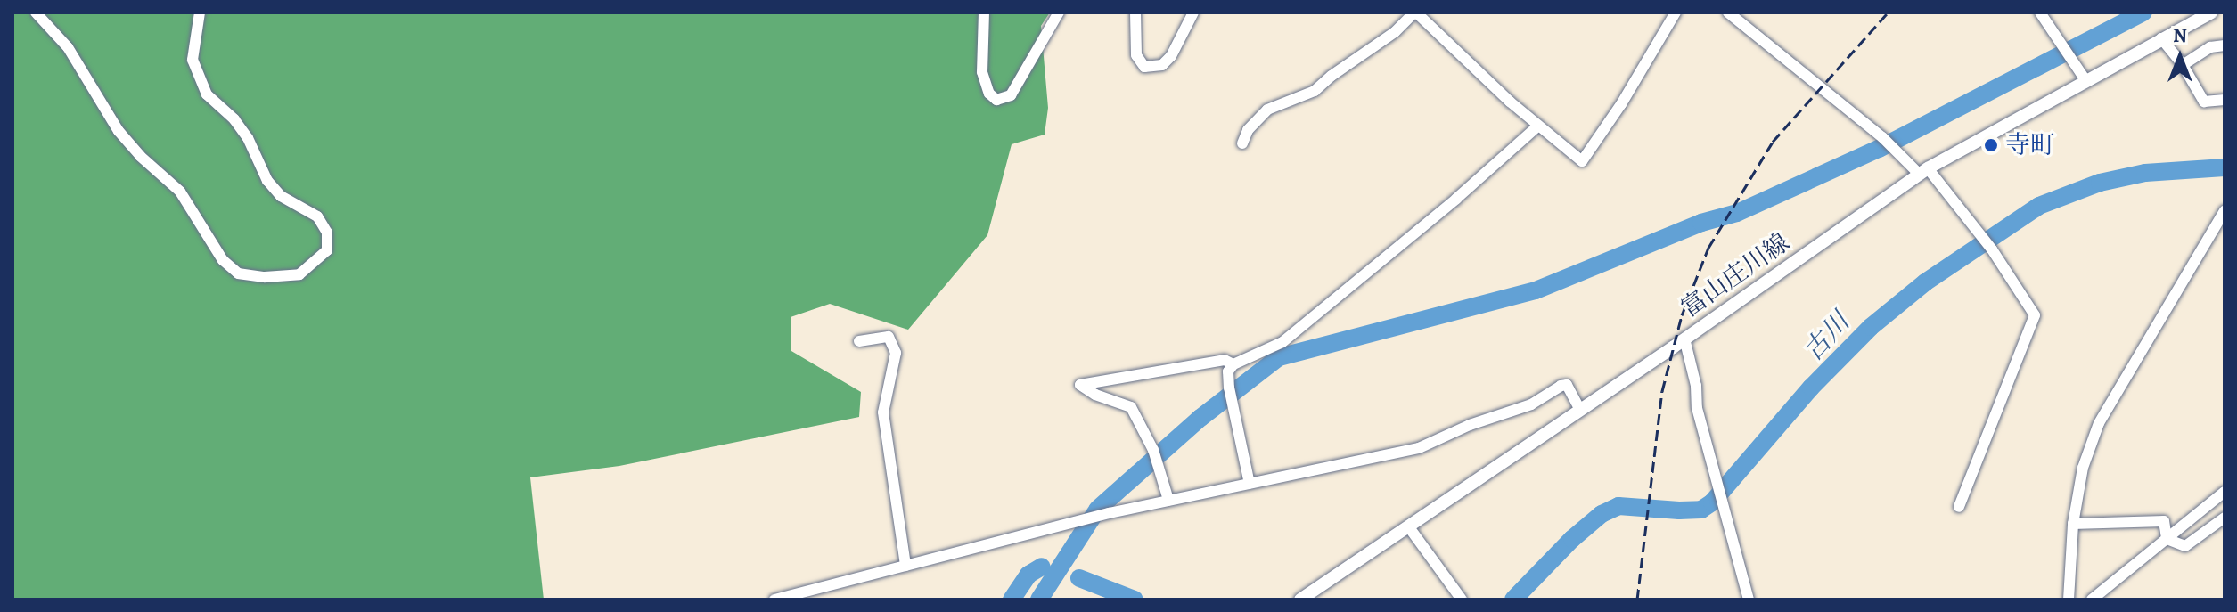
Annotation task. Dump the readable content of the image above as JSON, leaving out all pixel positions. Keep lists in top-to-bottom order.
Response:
{
  "streets": {
    "main road": ["富山庄川線"]
  },
  "water": ["古川"],
  "places": ["寺町"],
  "north": "top"
}
